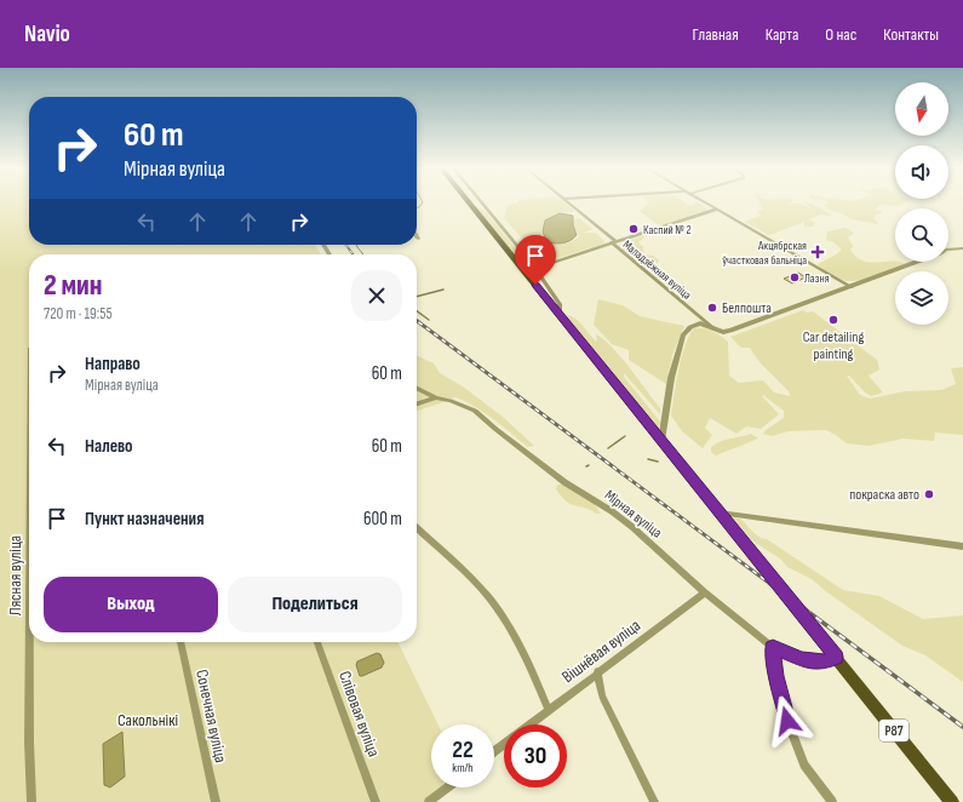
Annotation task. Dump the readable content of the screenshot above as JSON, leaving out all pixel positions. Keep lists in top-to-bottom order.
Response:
{
  "streets": {
    "main road": ["Р87"],
    "street": [
      "Маладзёжная вуліца",
      "Мірная вуліца",
      "Лясная вуліца",
      "Вішнёвая вуліца",
      "Слівовая вуліца",
      "Сонечная вуліца"
    ]
  },
  "crossings": [
    ["Мірная вуліца", "Вішнёвая вуліца"],
    ["Мірная вуліца", "Р87"]
  ],
  "parks": ["Сакольнікі"],
  "places": {
    "other": [
      "Каспий № 2",
      "Лазня",
      "Белпошта",
      "Car detailing painting",
      "покраска авто"
    ],
    "health": ["Акцябрская ўчастковая бальніца"]
  },
  "north": "bottom",
  "page": {
    "header": "Navio",
    "nav": [
      "Главная",
      "Карта",
      "О нас",
      "Контакты"
    ],
    "turn": ["60 m", "Мірная вуліца"],
    "heading": ["2 мин", "720 m · 19:55"],
    "list": [
      {
        "name": "Направо",
        "note": "Мірная вуліца",
        "value": "60 m"
      },
      {
        "name": "Налево",
        "value": "60 m"
      },
      {
        "name": "Пункт назначения",
        "value": "600 m"
      }
    ],
    "buttons": ["Выход", "Поделиться"],
    "speed": "22 km/h",
    "limit": "30"
  }
}
